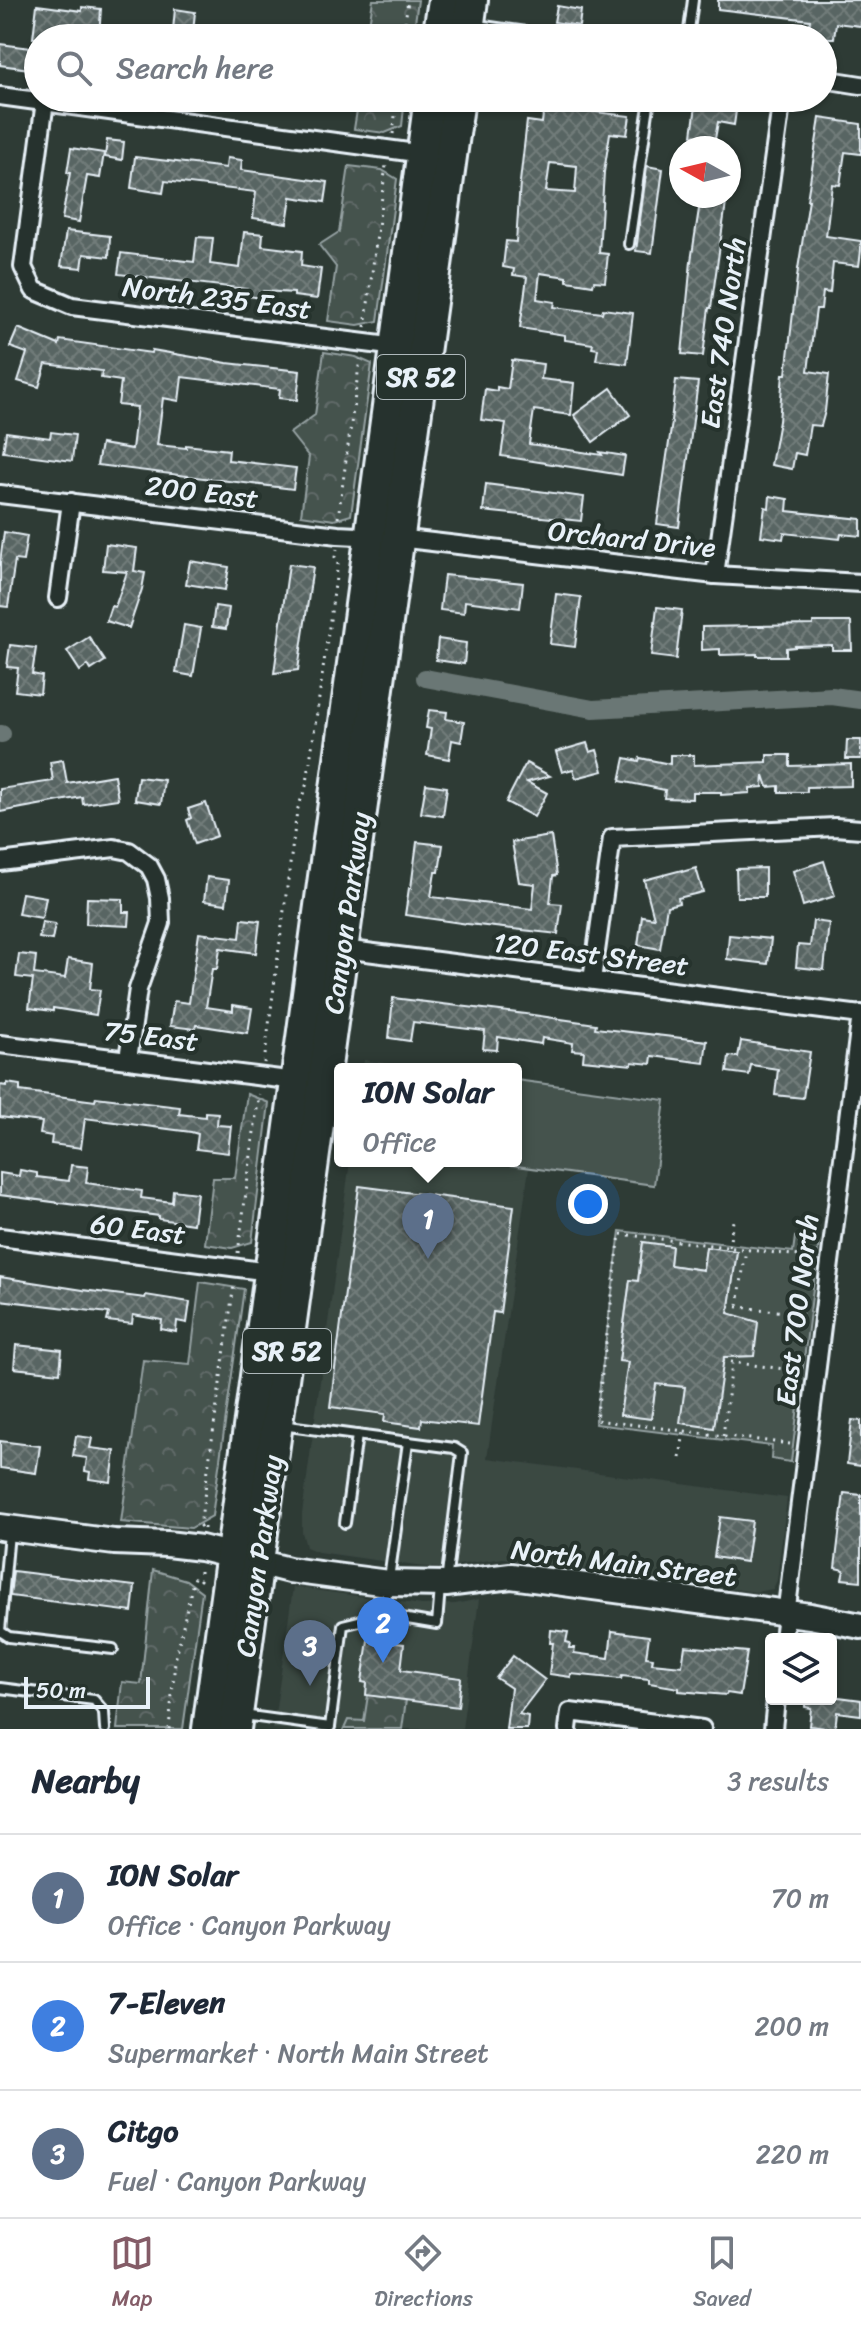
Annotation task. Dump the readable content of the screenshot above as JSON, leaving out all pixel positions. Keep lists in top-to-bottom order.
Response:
{
  "streets": {
    "highway": ["SR 52", "Canyon Parkway"],
    "street": [
      "North 235 East",
      "East 740 North",
      "200 East",
      "Orchard Drive",
      "120 East Street",
      "75 East",
      "60 East",
      "East 700 North",
      "North Main Street"
    ]
  },
  "crossings": [
    ["North 235 East", "Canyon Parkway"],
    ["East 740 North", "Orchard Drive"],
    ["200 East", "Orchard Drive"],
    ["200 East", "Canyon Parkway"],
    ["Orchard Drive", "Canyon Parkway"],
    ["Canyon Parkway", "120 East Street"],
    ["Canyon Parkway", "75 East"],
    ["Canyon Parkway", "60 East"],
    ["Canyon Parkway", "North Main Street"],
    ["120 East Street", "East 700 North"],
    ["East 700 North", "North Main Street"]
  ],
  "scale_bar": "50 m",
  "north": "left",
  "page": {
    "search": "Search here",
    "popup": ["ION Solar", "Office"],
    "pins": ["1", "2", "3"],
    "scale": "50 m",
    "heading": ["Nearby", "3 results"],
    "list": [
      {
        "mark": "1",
        "name": "ION Solar",
        "note": "Office · Canyon Parkway",
        "value": "70 m"
      },
      {
        "mark": "2",
        "name": "7-Eleven",
        "note": "Supermarket · North Main Street",
        "value": "200 m"
      },
      {
        "mark": "3",
        "name": "Citgo",
        "note": "Fuel · Canyon Parkway",
        "value": "220 m"
      }
    ],
    "nav": ["Map", "Directions", "Saved"]
  }
}
